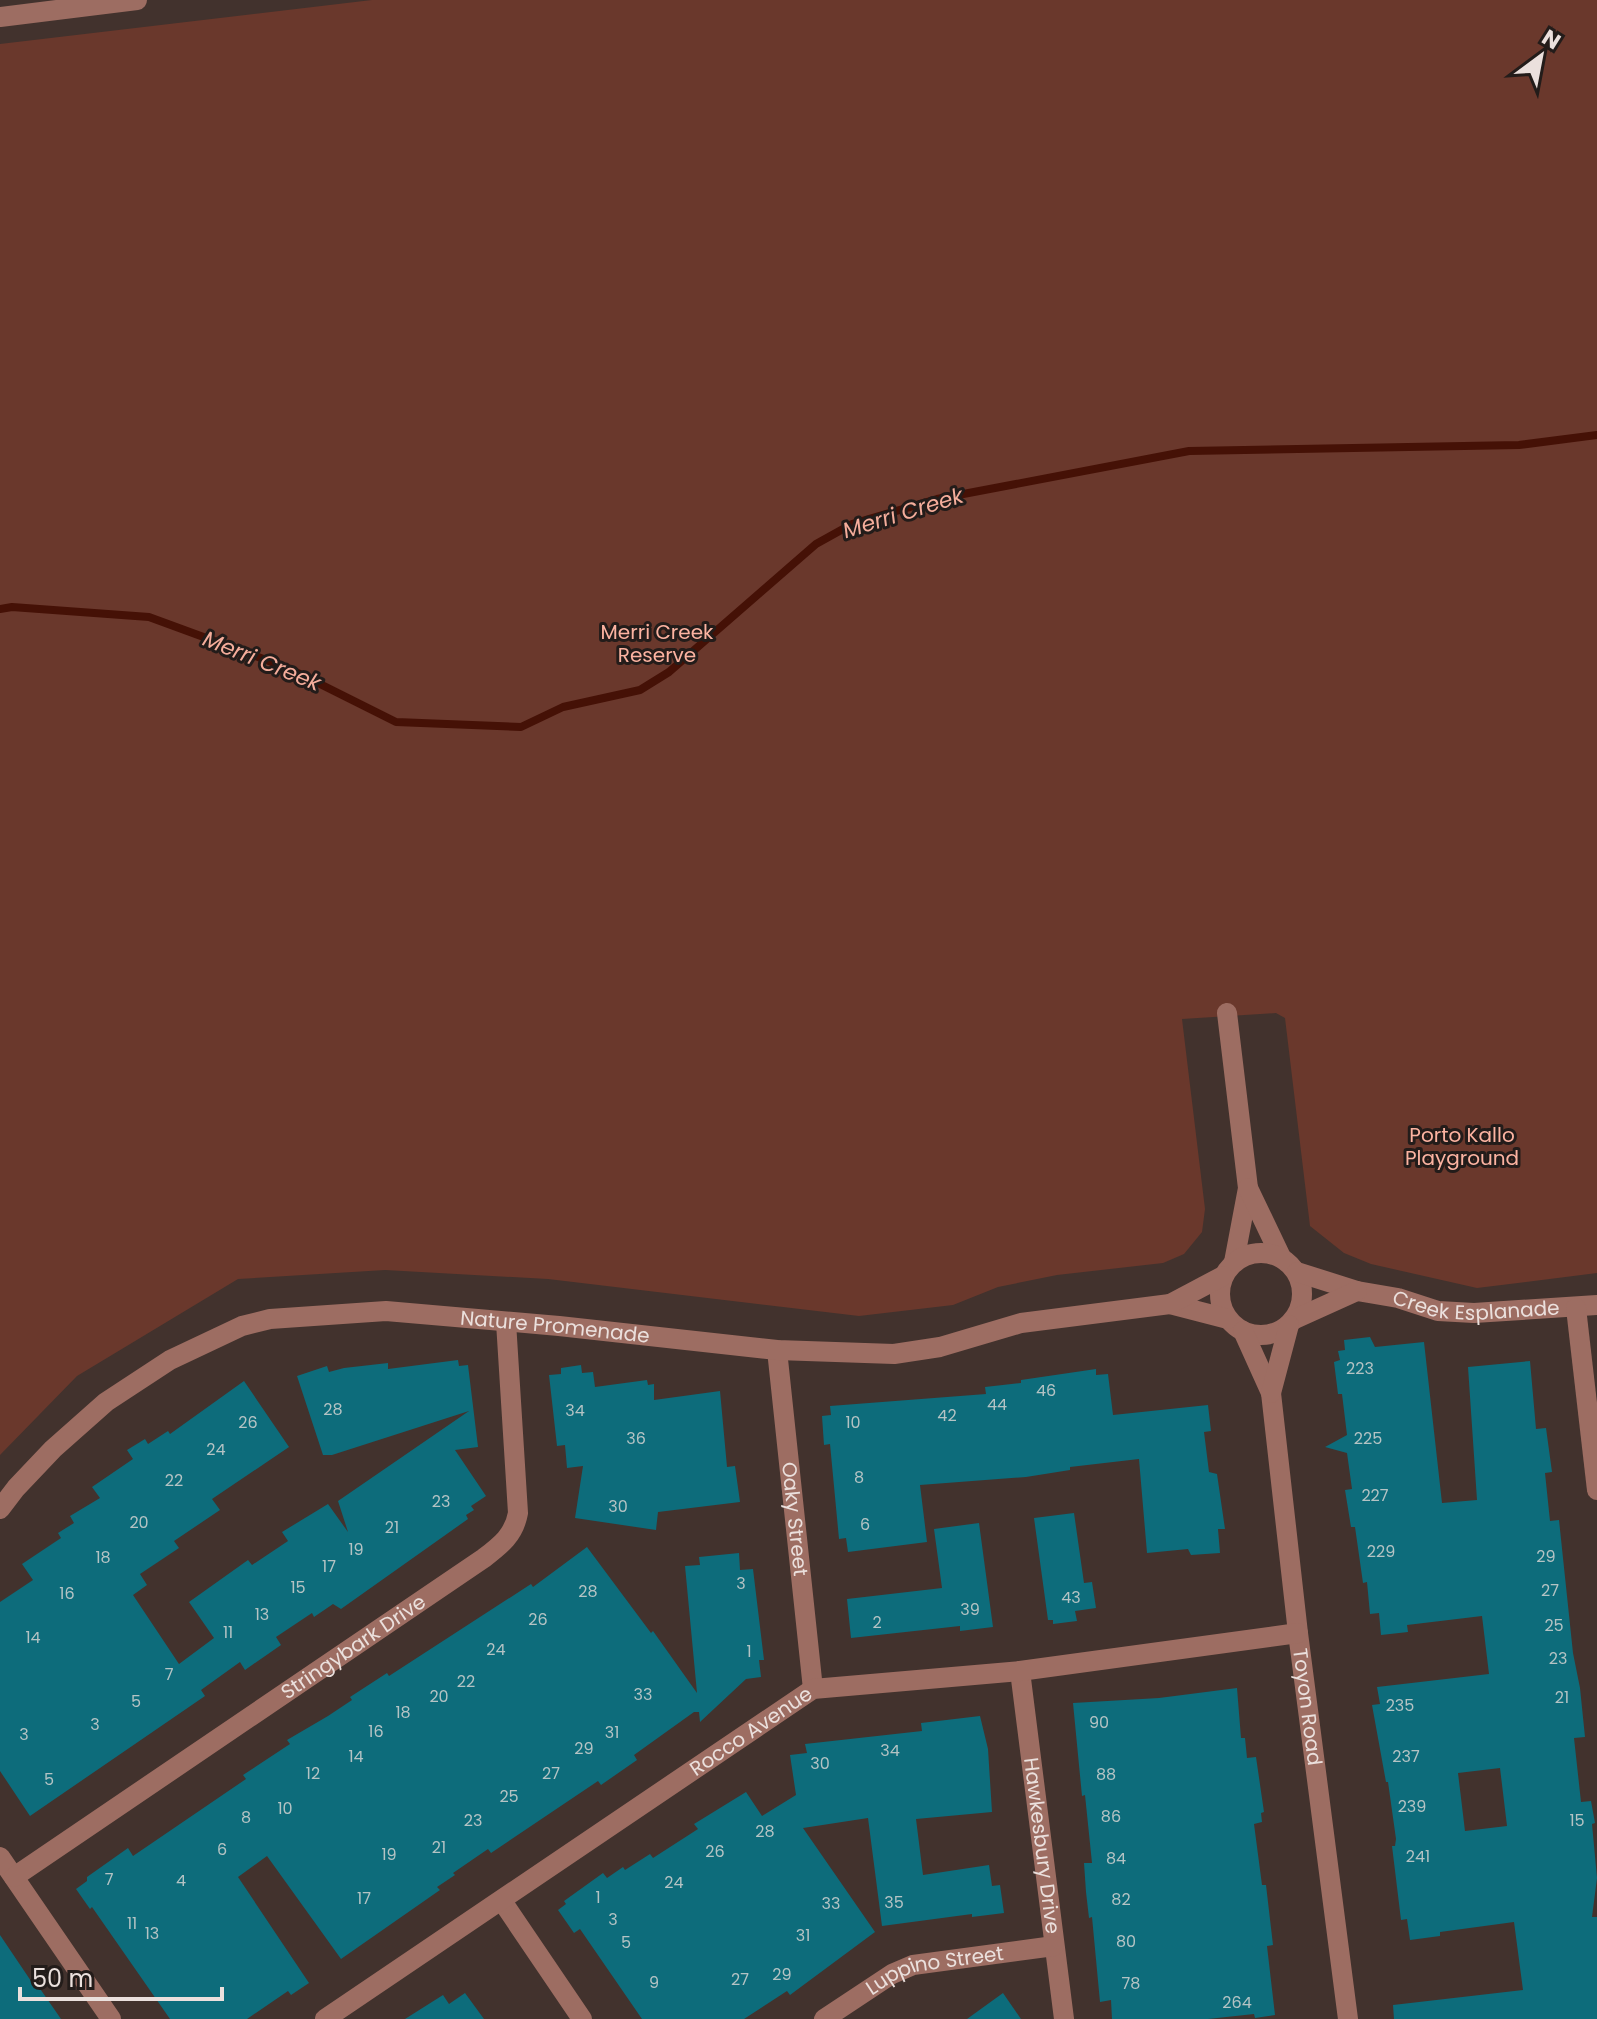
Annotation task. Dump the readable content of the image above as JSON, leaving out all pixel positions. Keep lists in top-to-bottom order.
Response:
{
  "streets": {
    "street": [
      "Creek Esplanade",
      "Nature Promenade",
      "Oaky Street",
      "Stringybark Drive",
      "Toyon Road",
      "Rocco Avenue",
      "Hawkesbury Drive",
      "Luppino Street"
    ]
  },
  "crossings": [
    ["Creek Esplanade", "Nature Promenade"],
    ["Creek Esplanade", "Toyon Road"],
    ["Nature Promenade", "Oaky Street"],
    ["Nature Promenade", "Stringybark Drive"],
    ["Nature Promenade", "Toyon Road"],
    ["Oaky Street", "Rocco Avenue"],
    ["Toyon Road", "Rocco Avenue"],
    ["Rocco Avenue", "Hawkesbury Drive"],
    ["Hawkesbury Drive", "Luppino Street"]
  ],
  "water": ["Merri Creek"],
  "parks": ["Merri Creek Reserve", "Porto Kallo Playground"],
  "house_numbers": [
    "223",
    "46",
    "44",
    "28",
    "34",
    "42",
    "26",
    "10",
    "36",
    "225",
    "24",
    "8",
    "22",
    "227",
    "23",
    "30",
    "20",
    "6",
    "21",
    "19",
    "229",
    "29",
    "18",
    "17",
    "3",
    "15",
    "27",
    "28",
    "16",
    "43",
    "39",
    "13",
    "26",
    "2",
    "25",
    "11",
    "14",
    "24",
    "1",
    "23",
    "7",
    "22",
    "33",
    "20",
    "21",
    "5",
    "235",
    "18",
    "90",
    "3",
    "16",
    "31",
    "3",
    "29",
    "34",
    "14",
    "237",
    "30",
    "12",
    "27",
    "88",
    "5",
    "25",
    "239",
    "10",
    "86",
    "8",
    "23",
    "15",
    "28",
    "21",
    "6",
    "26",
    "19",
    "241",
    "84",
    "7",
    "4",
    "24",
    "1",
    "17",
    "82",
    "35",
    "33",
    "3",
    "11",
    "13",
    "31",
    "80",
    "5",
    "29",
    "27",
    "9",
    "78",
    "264"
  ],
  "scale_bar": "50 m",
  "north": "top right"
}
